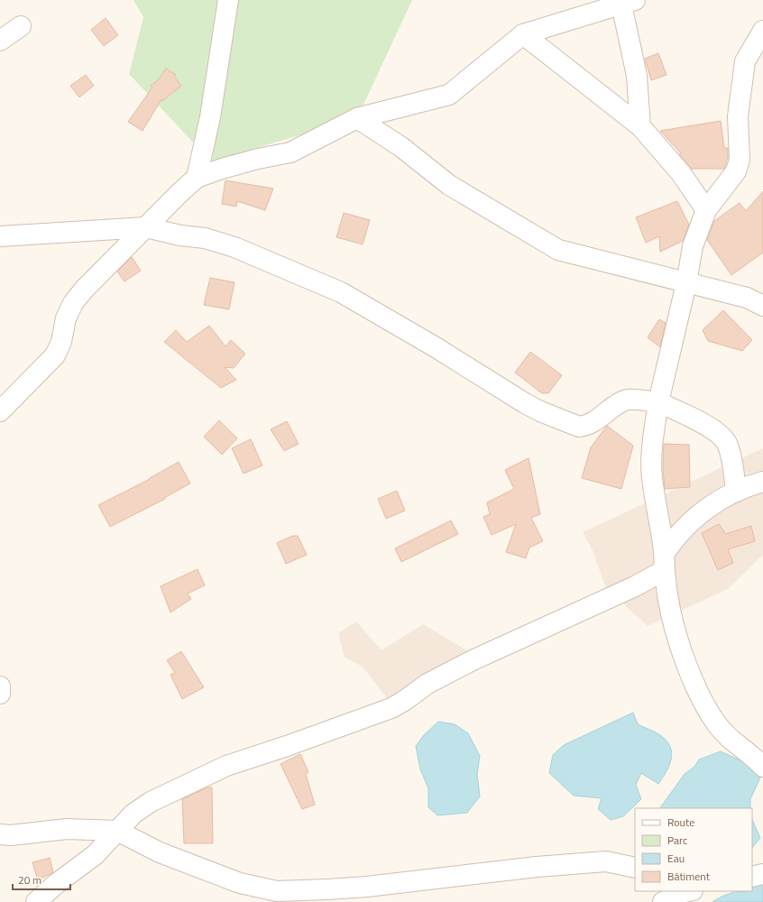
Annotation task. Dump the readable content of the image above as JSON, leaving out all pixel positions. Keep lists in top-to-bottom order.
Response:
{
  "legend": [
    "Route",
    "Parc",
    "Eau",
    "Bâtiment"
  ],
  "scale_bar": "20 m"
}
